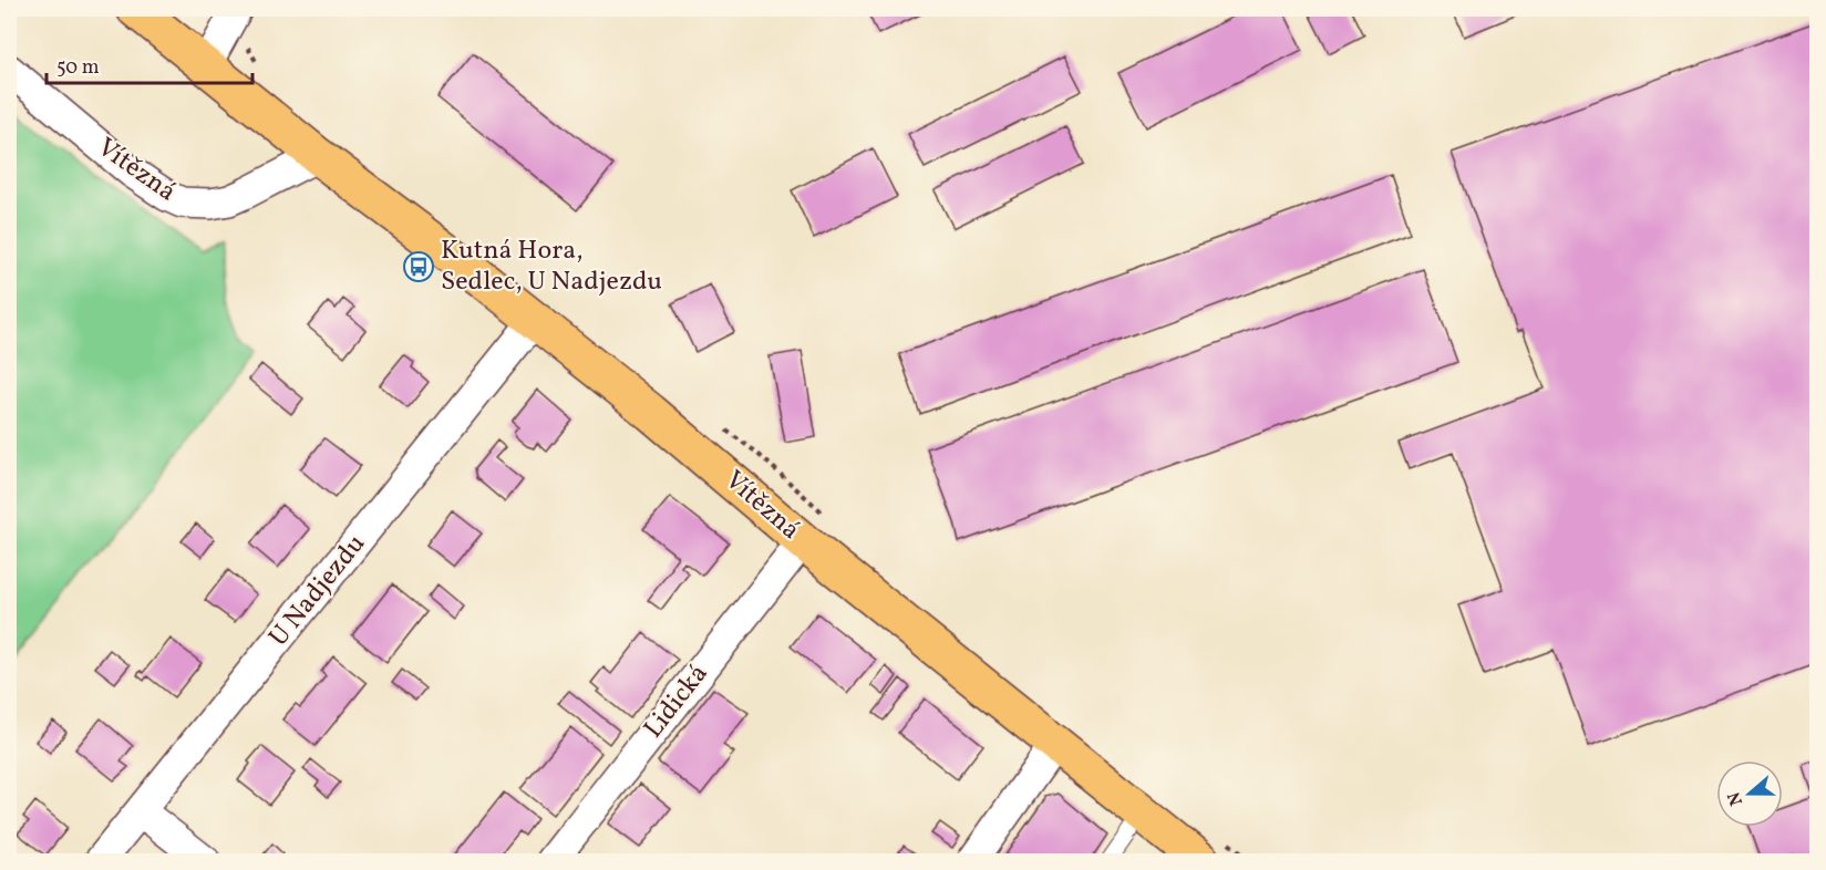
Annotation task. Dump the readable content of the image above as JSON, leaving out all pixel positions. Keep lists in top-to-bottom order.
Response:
{
  "streets": {
    "main road": ["Vítězná"],
    "street": ["U Nadjezdu", "Lidická"]
  },
  "crossings": [
    ["Vítězná", "U Nadjezdu"],
    ["Vítězná", "Lidická"]
  ],
  "places": {
    "bus stop": ["Kutná Hora, Sedlec, U Nadjezdu"]
  },
  "scale_bar": "50 m",
  "north": "left"
}
